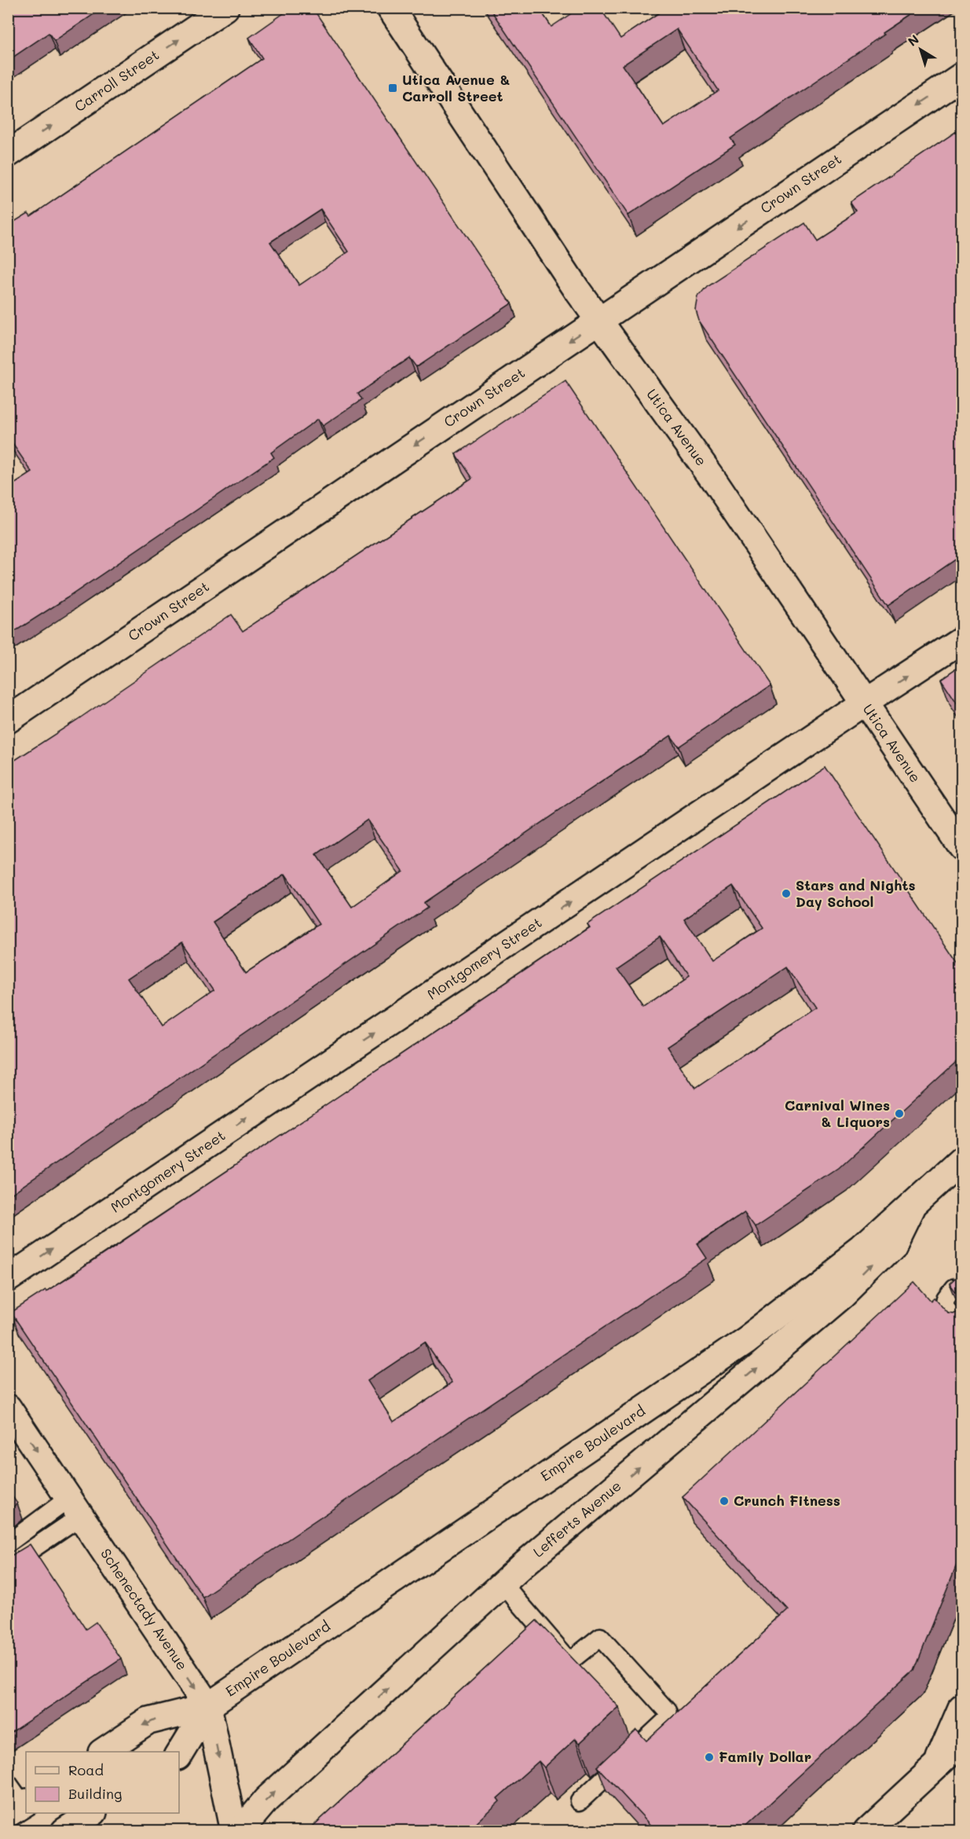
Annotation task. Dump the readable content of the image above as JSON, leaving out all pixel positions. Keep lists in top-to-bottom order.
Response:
{
  "streets": {
    "street": [
      "Carroll Street",
      "Crown Street",
      "Utica Avenue",
      "Montgomery Street",
      "Empire Boulevard",
      "Lefferts Avenue",
      "Schenectady Avenue"
    ]
  },
  "crossings": [
    ["Crown Street", "Utica Avenue"],
    ["Utica Avenue", "Montgomery Street"],
    ["Empire Boulevard", "Lefferts Avenue"],
    ["Empire Boulevard", "Schenectady Avenue"]
  ],
  "one_way": [
    "Carroll Street",
    "Crown Street",
    "Montgomery Street",
    "Lefferts Avenue",
    "Schenectady Avenue"
  ],
  "places": {
    "transit": ["Utica Avenue & Carroll Street"],
    "other": [
      "Stars and Nights Day School",
      "Carnival Wines & Liquors",
      "Crunch Fitness",
      "Family Dollar"
    ]
  },
  "legend": ["Road", "Building"],
  "north": "top left"
}
